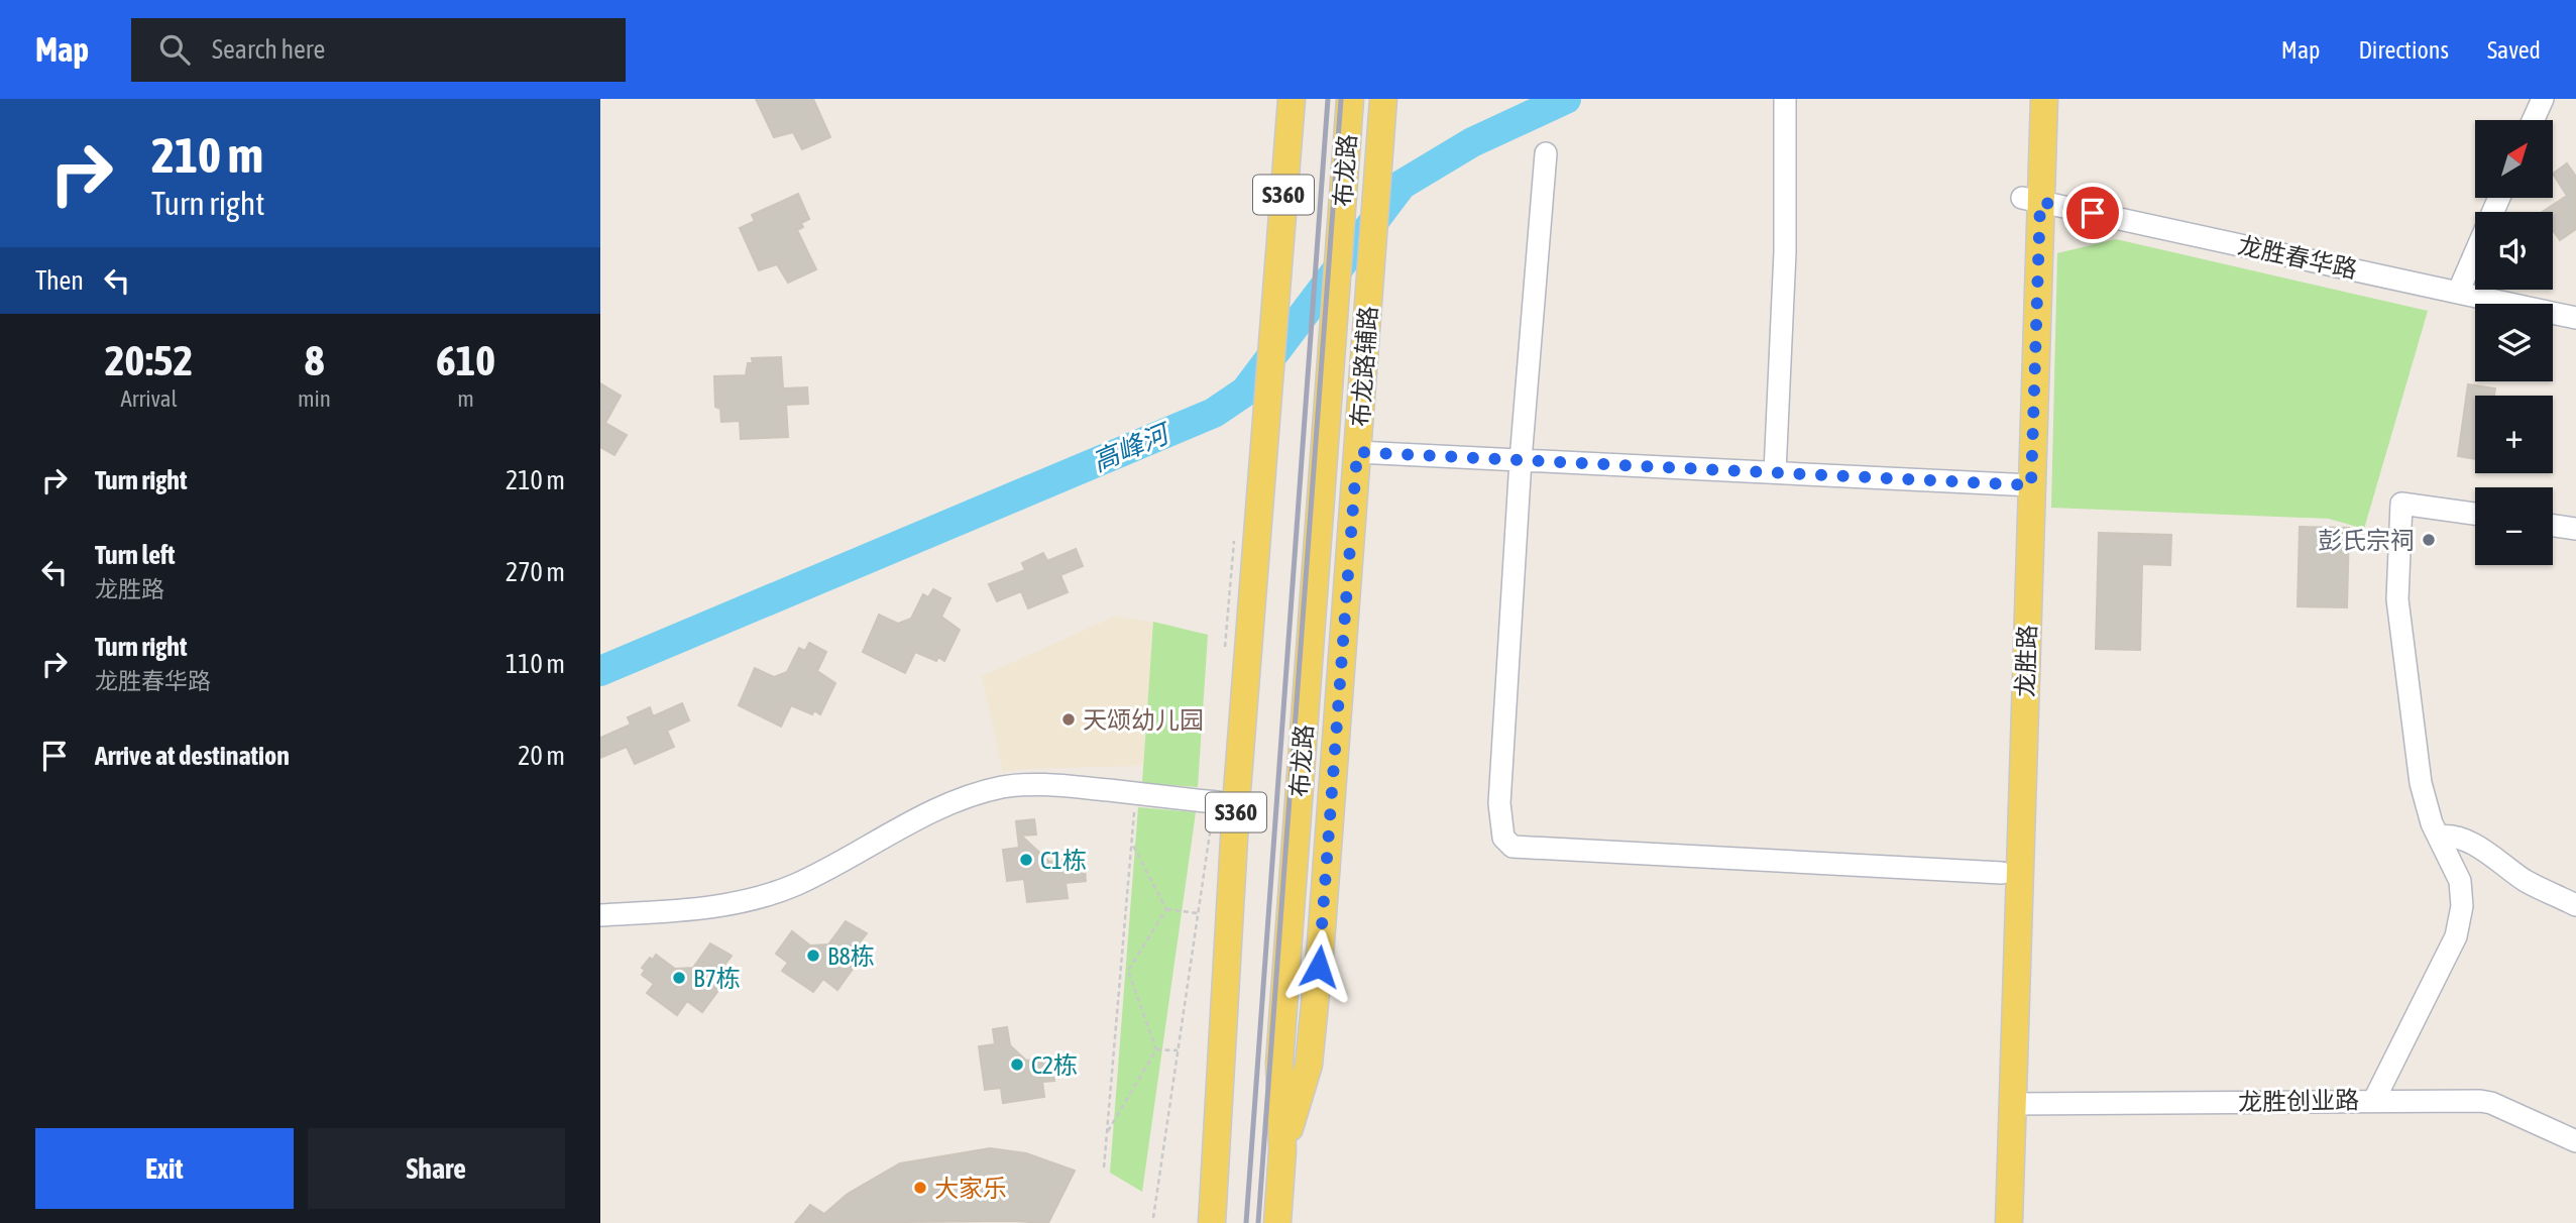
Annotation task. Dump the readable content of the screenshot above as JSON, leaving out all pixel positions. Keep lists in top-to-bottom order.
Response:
{
  "streets": {
    "main road": [
      "布龙路",
      "S360",
      "布龙路辅路",
      "龙胜路"
    ],
    "street": ["龙胜春华路", "龙胜创业路"]
  },
  "crossings": [
    ["布龙路", "布龙路辅路"],
    ["龙胜春华路", "龙胜路"],
    ["龙胜路", "龙胜创业路"]
  ],
  "water": ["高峰河"],
  "places": [
    "彭氏宗祠",
    "天颂幼儿园",
    "C1栋",
    "B8栋",
    "B7栋",
    "C2栋",
    "大家乐"
  ],
  "north": "top right",
  "page": {
    "header": "Map",
    "search": "Search here",
    "nav": ["Map", "Directions", "Saved"],
    "turn": ["210 m", "Turn right"],
    "map_buttons": ["+", "−"],
    "then": "Then",
    "eta": [
      "20:52",
      "Arrival",
      "8",
      "min",
      "610",
      "m"
    ],
    "list": [
      {
        "name": "Turn right",
        "value": "210 m"
      },
      {
        "name": "Turn left",
        "note": "龙胜路",
        "value": "270 m"
      },
      {
        "name": "Turn right",
        "note": "龙胜春华路",
        "value": "110 m"
      },
      {
        "name": "Arrive at destination",
        "value": "20 m"
      }
    ],
    "buttons": ["Exit", "Share"]
  }
}
